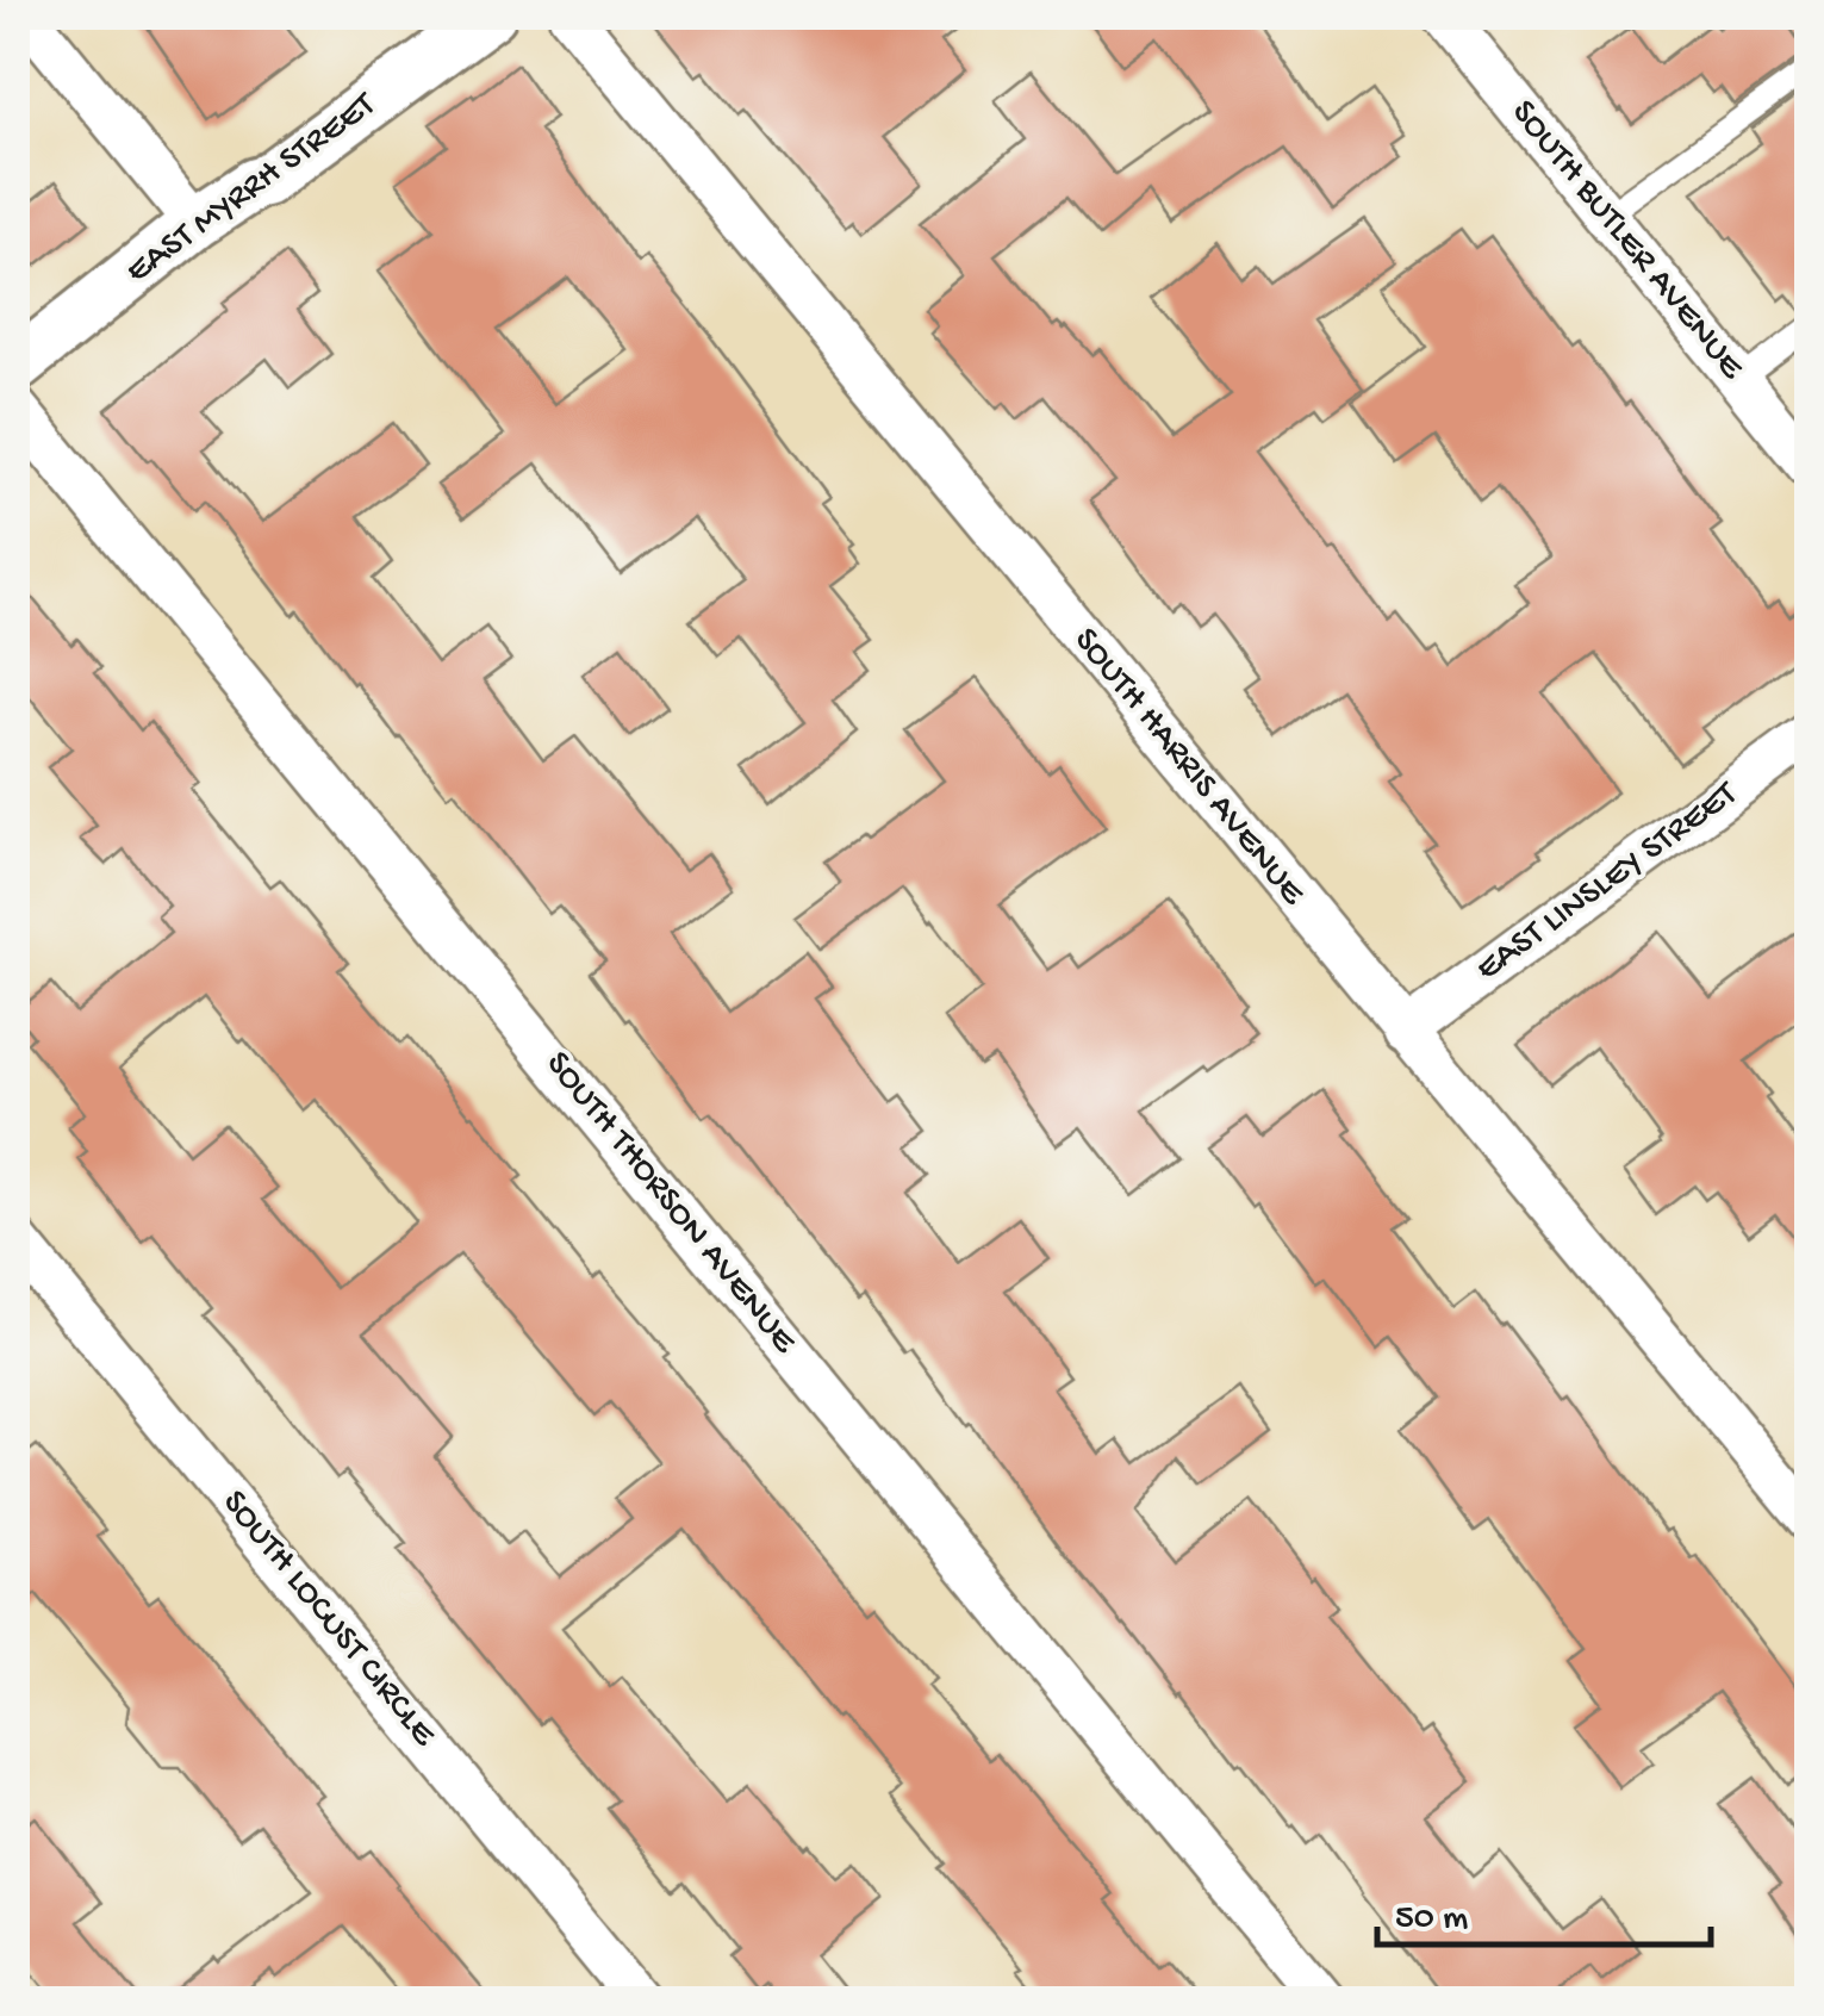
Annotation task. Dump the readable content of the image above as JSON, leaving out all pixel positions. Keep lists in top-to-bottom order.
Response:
{
  "streets": {
    "street": [
      "EAST MYRRH STREET",
      "SOUTH BUTLER AVENUE",
      "SOUTH HARRIS AVENUE",
      "EAST LINSLEY STREET",
      "SOUTH THORSON AVENUE",
      "SOUTH LOCUST CIRCLE"
    ]
  },
  "crossings": [
    ["SOUTH HARRIS AVENUE", "EAST LINSLEY STREET"]
  ],
  "scale_bar": "50 m"
}
